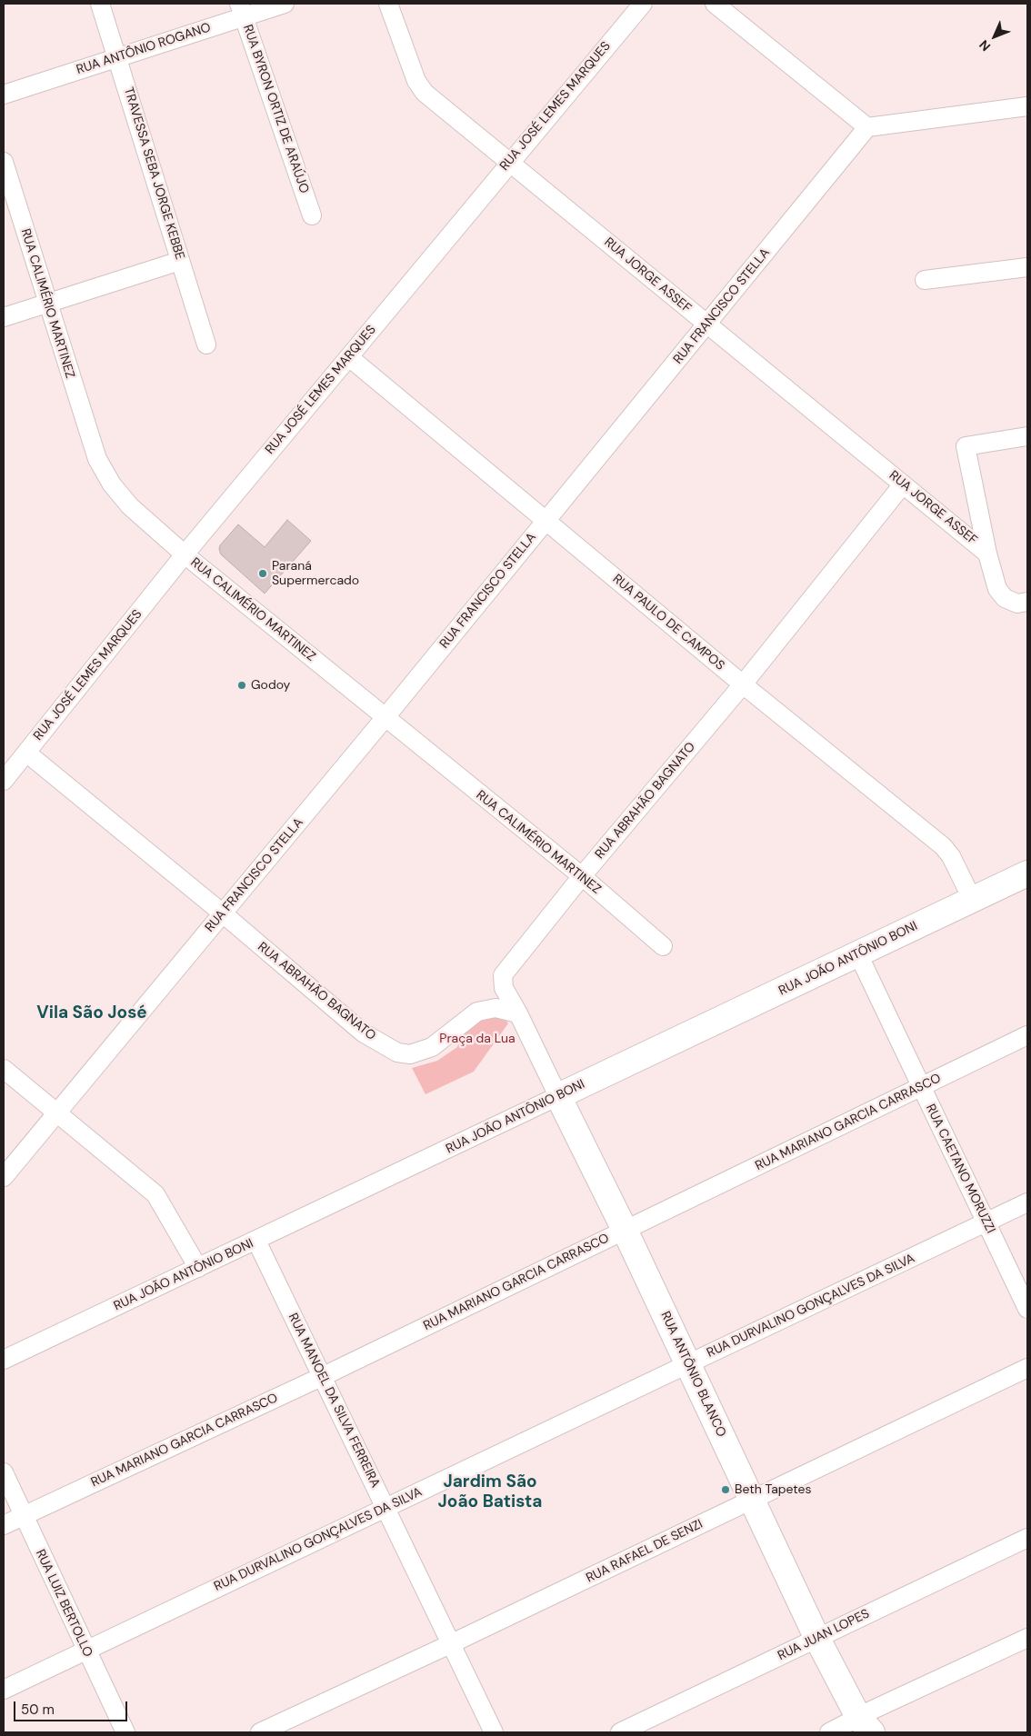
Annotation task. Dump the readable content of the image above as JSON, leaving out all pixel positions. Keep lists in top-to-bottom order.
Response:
{
  "streets": {
    "street": [
      "RUA ANTÔNIO ROGANO",
      "RUA JOSÉ LEMES MARQUES",
      "RUA BYRON ORTIZ DE ARAÚJO",
      "TRAVESSA SEBA JORGE KEBBE",
      "RUA JORGE ASSEF",
      "RUA CALIMÉRIO MARTINEZ",
      "RUA FRANCISCO STELLA",
      "RUA PAULO DE CAMPOS",
      "RUA ABRAHÃO BAGNATO",
      "RUA JOÃO ANTÔNIO BONI",
      "RUA MARIANO GARCIA CARRASCO",
      "RUA CAETANO MORUZZI",
      "RUA DURVALINO GONÇALVES DA SILVA",
      "RUA ANTÔNIO BLANCO",
      "RUA MANOEL DA SILVA FERREIRA",
      "RUA RAFAEL DE SENZI",
      "RUA LUIZ BERTOLLO",
      "RUA JUAN LOPES"
    ]
  },
  "crossings": [
    ["RUA ANTÔNIO ROGANO", "RUA BYRON ORTIZ DE ARAÚJO"],
    ["RUA ANTÔNIO ROGANO", "TRAVESSA SEBA JORGE KEBBE"],
    ["RUA JOSÉ LEMES MARQUES", "RUA JORGE ASSEF"],
    ["RUA JOSÉ LEMES MARQUES", "RUA CALIMÉRIO MARTINEZ"],
    ["RUA JOSÉ LEMES MARQUES", "RUA PAULO DE CAMPOS"],
    ["RUA JOSÉ LEMES MARQUES", "RUA ABRAHÃO BAGNATO"],
    ["RUA JORGE ASSEF", "RUA FRANCISCO STELLA"],
    ["RUA JORGE ASSEF", "RUA ABRAHÃO BAGNATO"],
    ["RUA CALIMÉRIO MARTINEZ", "RUA FRANCISCO STELLA"],
    ["RUA CALIMÉRIO MARTINEZ", "RUA ABRAHÃO BAGNATO"],
    ["RUA FRANCISCO STELLA", "RUA PAULO DE CAMPOS"],
    ["RUA FRANCISCO STELLA", "RUA ABRAHÃO BAGNATO"],
    ["RUA PAULO DE CAMPOS", "RUA ABRAHÃO BAGNATO"],
    ["RUA PAULO DE CAMPOS", "RUA JOÃO ANTÔNIO BONI"],
    ["RUA ABRAHÃO BAGNATO", "RUA ANTÔNIO BLANCO"],
    ["RUA JOÃO ANTÔNIO BONI", "RUA CAETANO MORUZZI"],
    ["RUA JOÃO ANTÔNIO BONI", "RUA ANTÔNIO BLANCO"],
    ["RUA JOÃO ANTÔNIO BONI", "RUA MANOEL DA SILVA FERREIRA"],
    ["RUA MARIANO GARCIA CARRASCO", "RUA CAETANO MORUZZI"],
    ["RUA MARIANO GARCIA CARRASCO", "RUA ANTÔNIO BLANCO"],
    ["RUA MARIANO GARCIA CARRASCO", "RUA MANOEL DA SILVA FERREIRA"],
    ["RUA MARIANO GARCIA CARRASCO", "RUA LUIZ BERTOLLO"],
    ["RUA CAETANO MORUZZI", "RUA DURVALINO GONÇALVES DA SILVA"],
    ["RUA DURVALINO GONÇALVES DA SILVA", "RUA ANTÔNIO BLANCO"],
    ["RUA DURVALINO GONÇALVES DA SILVA", "RUA MANOEL DA SILVA FERREIRA"],
    ["RUA DURVALINO GONÇALVES DA SILVA", "RUA LUIZ BERTOLLO"],
    ["RUA ANTÔNIO BLANCO", "RUA RAFAEL DE SENZI"],
    ["RUA ANTÔNIO BLANCO", "RUA JUAN LOPES"],
    ["RUA MANOEL DA SILVA FERREIRA", "RUA RAFAEL DE SENZI"]
  ],
  "districts": ["Vila São José", "Jardim São João Batista"],
  "parks": ["Praça da Lua"],
  "places": ["Paraná Supermercado", "Godoy", "Beth Tapetes"],
  "scale_bar": "50 m",
  "north": "bottom left"
}
